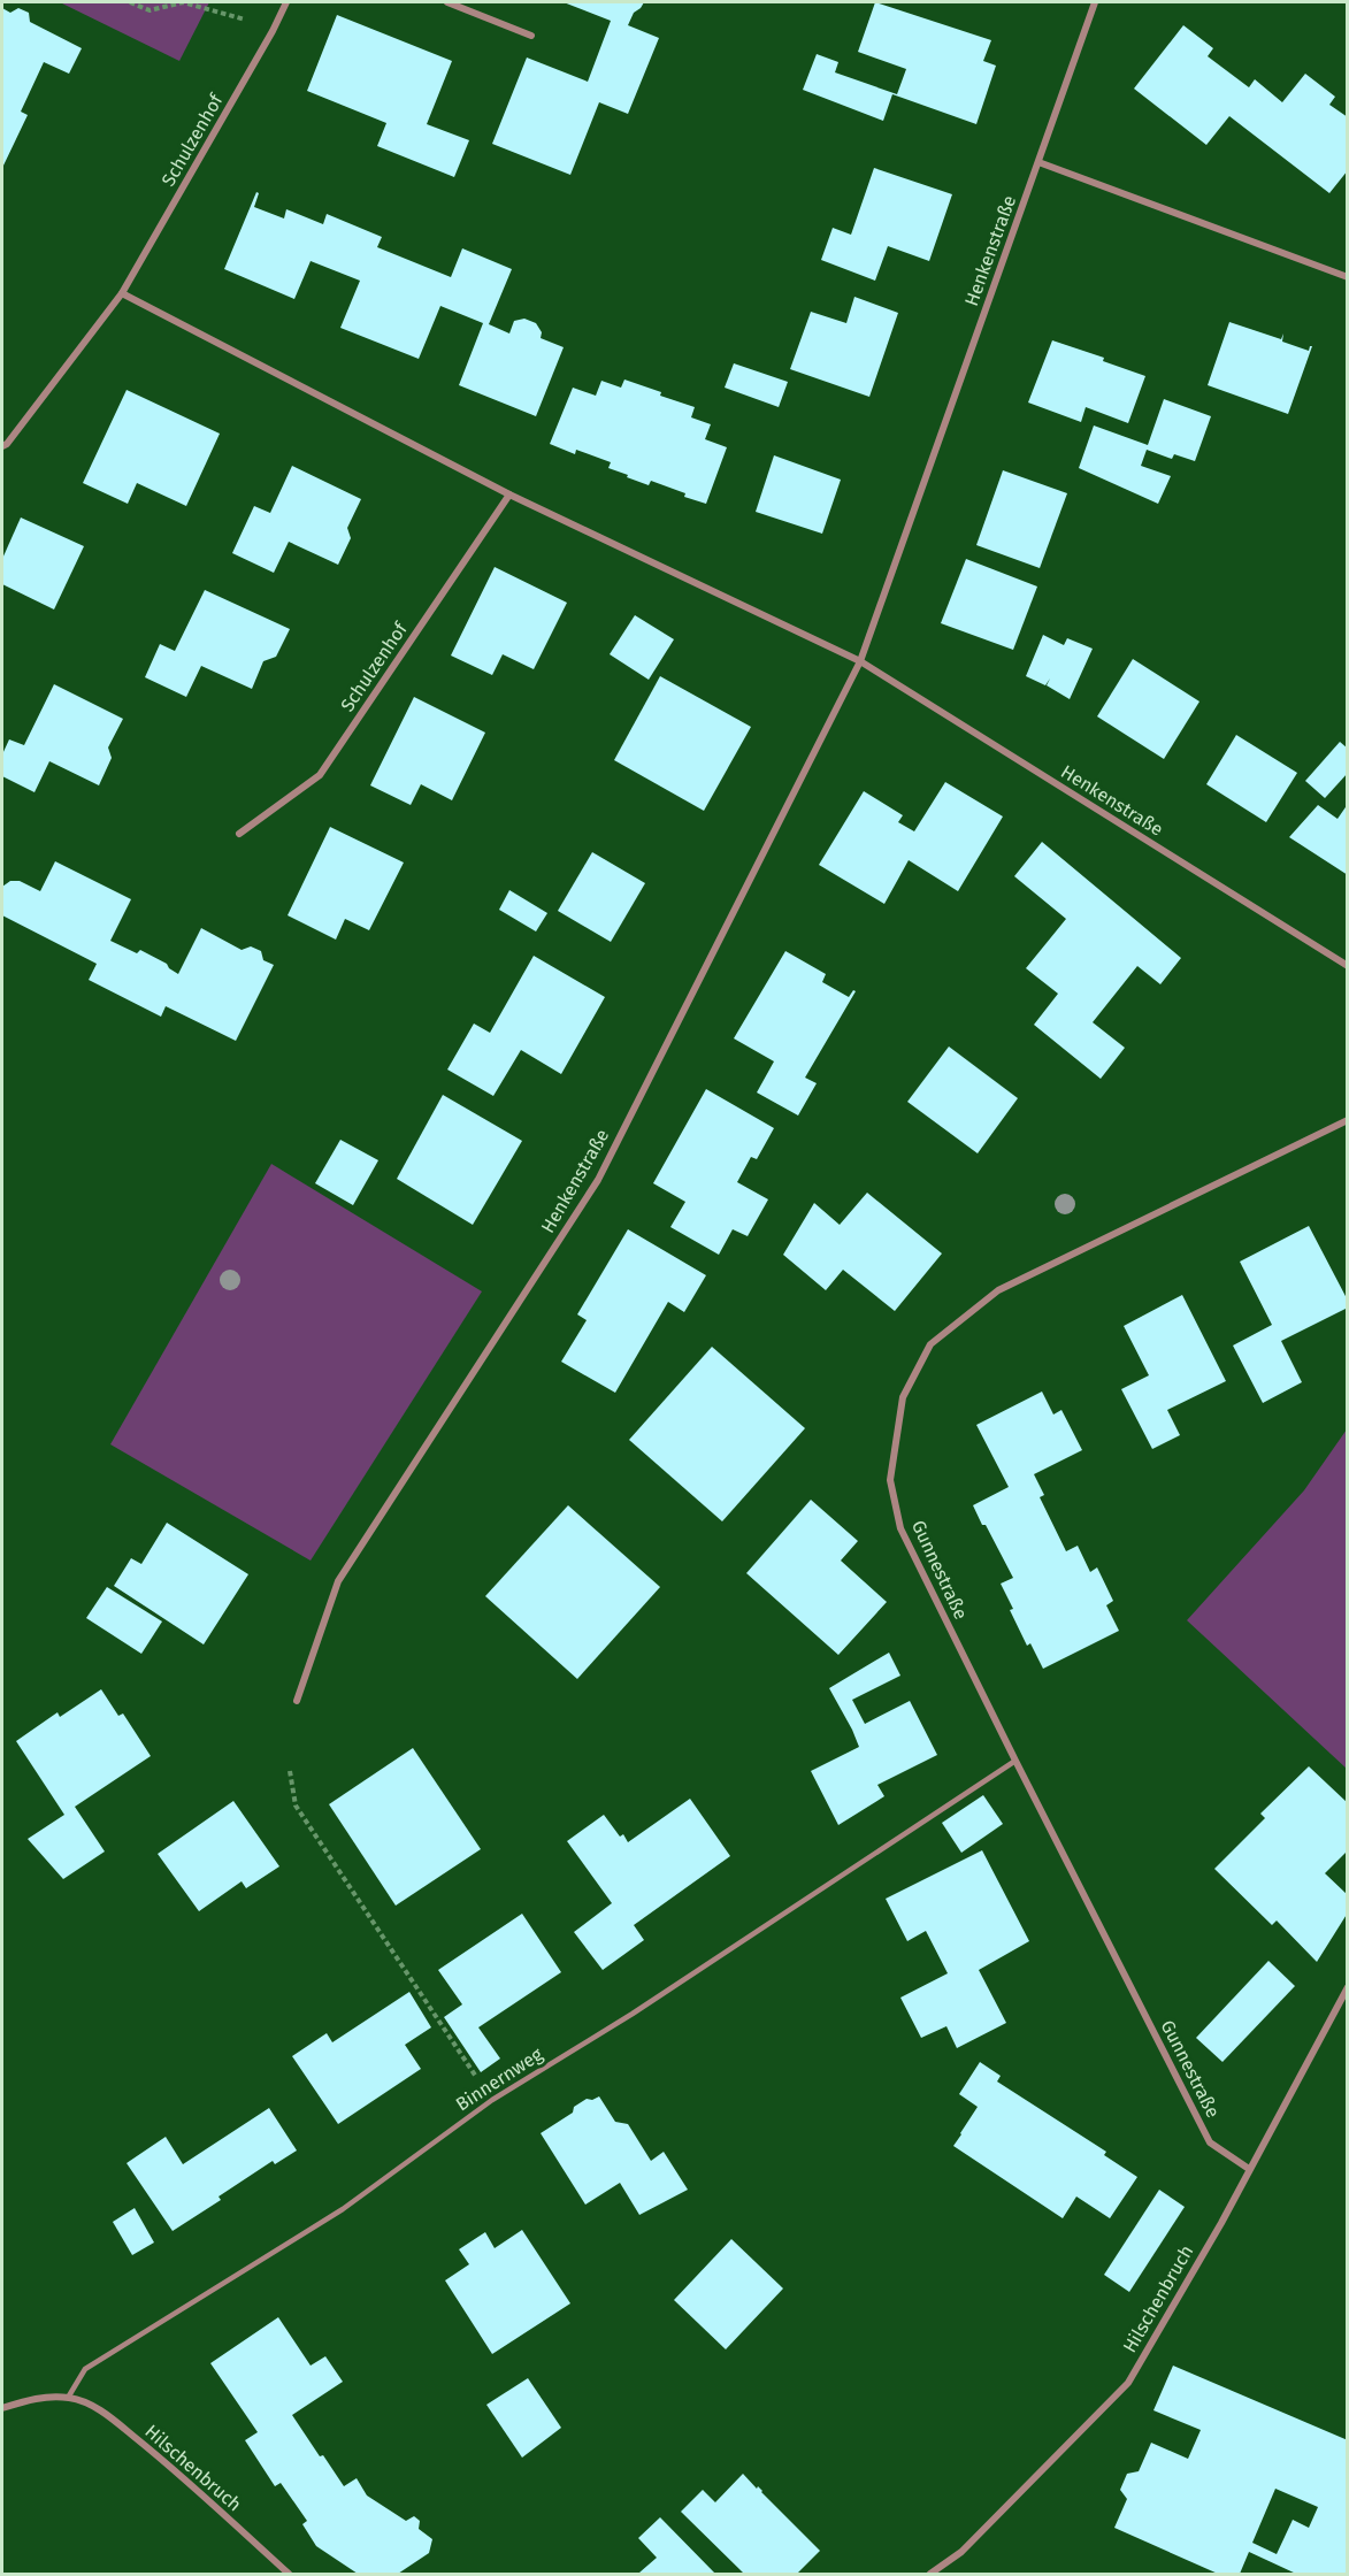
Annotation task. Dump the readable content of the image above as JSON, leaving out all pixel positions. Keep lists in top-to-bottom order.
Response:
{
  "streets": {
    "street": [
      "Schulzenhof",
      "Henkenstraße",
      "Gunnestraße",
      "Hilschenbruch"
    ],
    "lane": ["Binnernweg"]
  },
  "crossings": [
    ["Gunnestraße", "Binnernweg"],
    ["Gunnestraße", "Hilschenbruch"],
    ["Binnernweg", "Hilschenbruch"]
  ]
}
